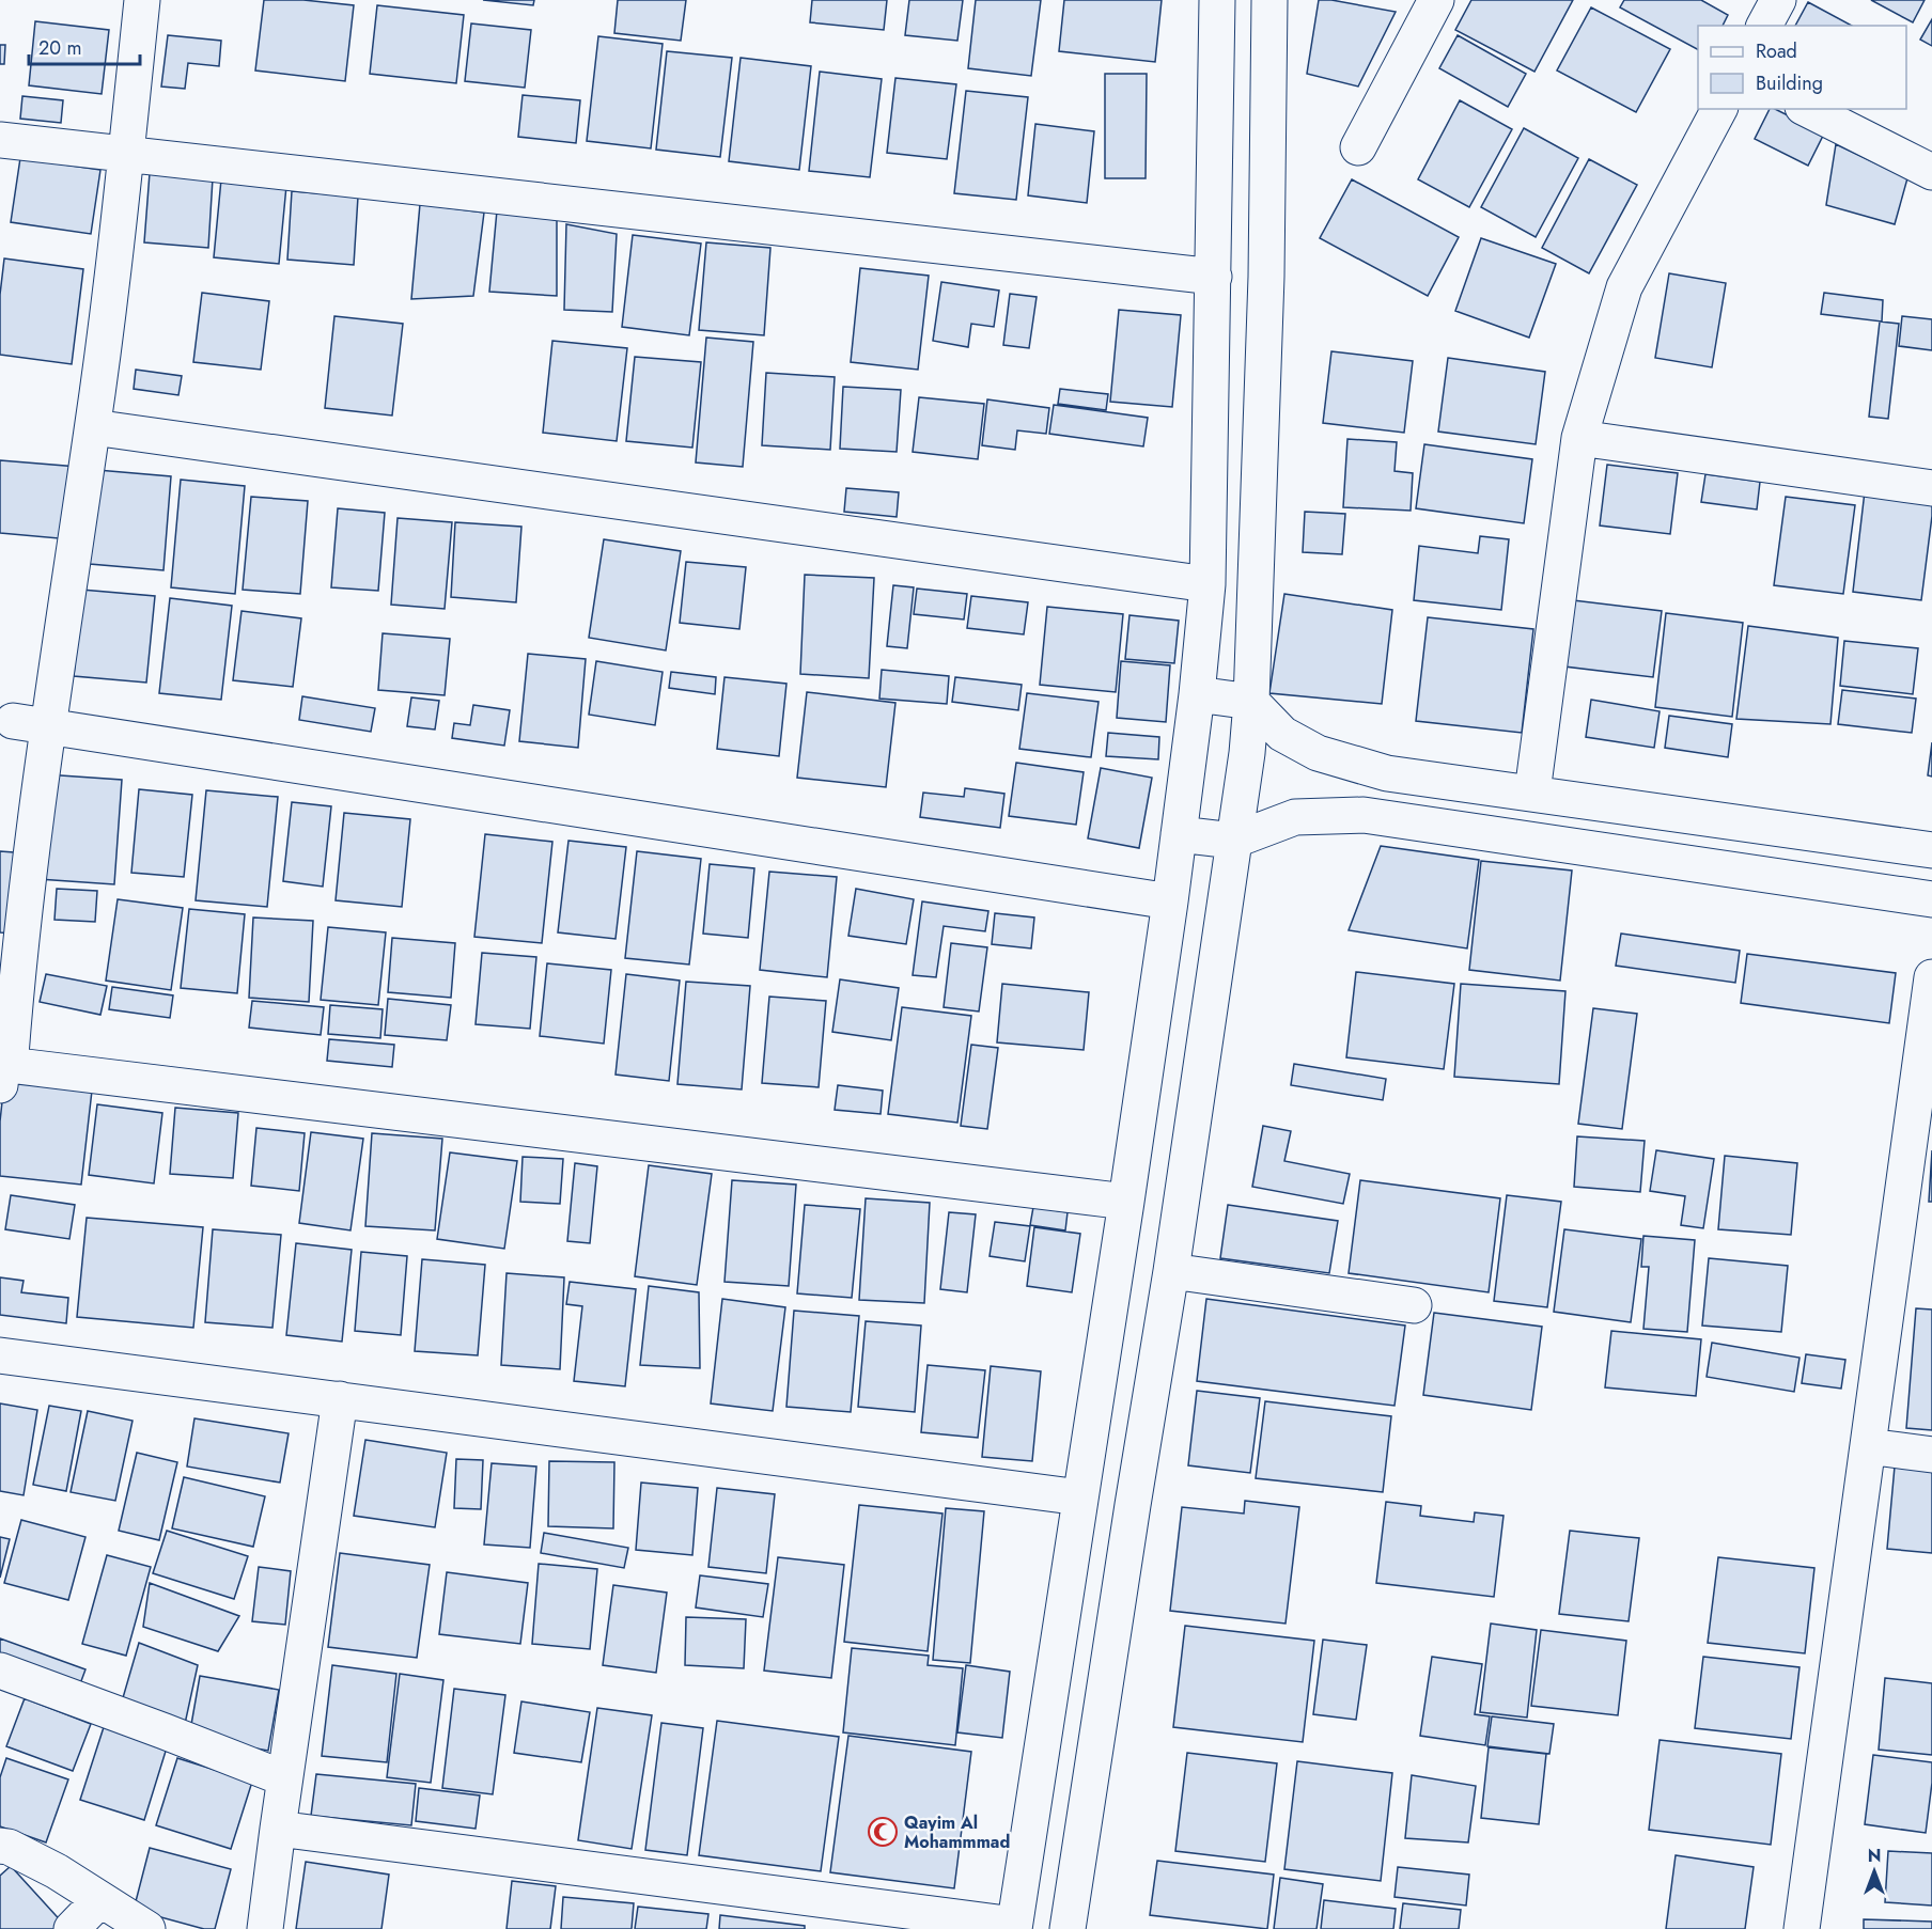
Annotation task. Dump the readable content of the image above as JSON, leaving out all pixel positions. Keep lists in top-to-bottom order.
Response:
{
  "places": {
    "mosque": ["Qayim Al Mohammmad"]
  },
  "legend": ["Road", "Building"],
  "scale_bar": "20 m",
  "north": "top"
}
